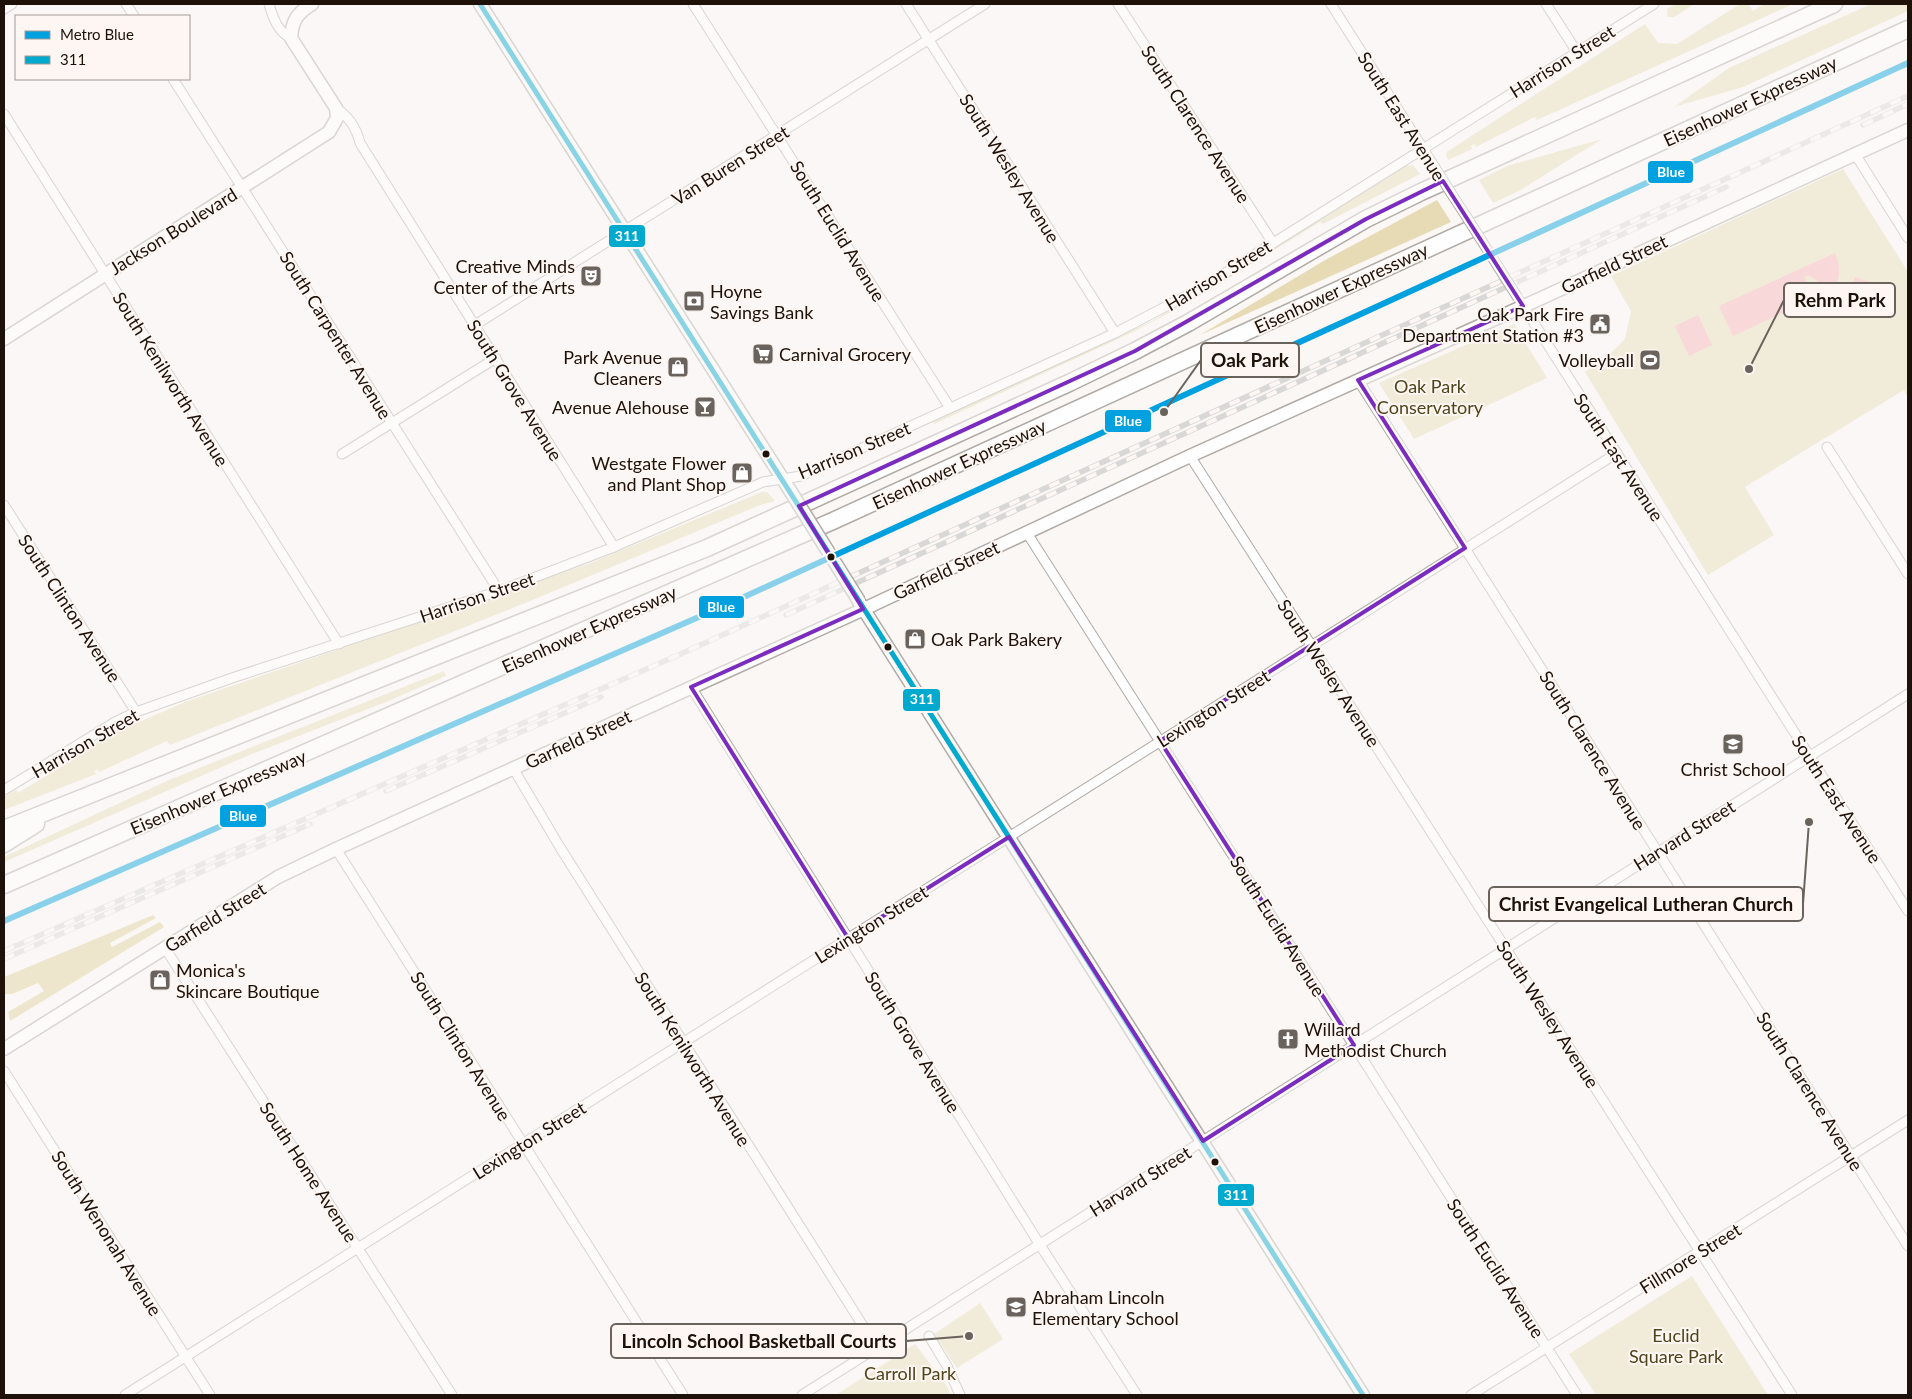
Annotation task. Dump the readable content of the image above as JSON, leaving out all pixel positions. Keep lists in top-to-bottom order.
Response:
{
  "streets": {
    "highway": ["Eisenhower Expressway"],
    "street": [
      "Harrison Street",
      "South East Avenue",
      "South Clarence Avenue",
      "Van Buren Street",
      "South Wesley Avenue",
      "Jackson Boulevard",
      "South Euclid Avenue",
      "Garfield Street",
      "South Carpenter Avenue",
      "South Kenilworth Avenue",
      "South Grove Avenue",
      "South Clinton Avenue",
      "Lexington Street",
      "Harvard Street",
      "South Home Avenue",
      "South Wenonah Avenue",
      "Fillmore Street"
    ]
  },
  "crossings": [
    ["Harrison Street", "South East Avenue"],
    ["Harrison Street", "South Clarence Avenue"],
    ["Harrison Street", "South Wesley Avenue"],
    ["Harrison Street", "South Euclid Avenue"],
    ["Harrison Street", "South Carpenter Avenue"],
    ["Harrison Street", "South Kenilworth Avenue"],
    ["Harrison Street", "South Grove Avenue"],
    ["Harrison Street", "South Clinton Avenue"],
    ["South East Avenue", "Garfield Street"],
    ["South East Avenue", "Lexington Street"],
    ["South East Avenue", "Harvard Street"],
    ["South Clarence Avenue", "Garfield Street"],
    ["South Clarence Avenue", "Lexington Street"],
    ["South Clarence Avenue", "Harvard Street"],
    ["South Clarence Avenue", "Fillmore Street"],
    ["Van Buren Street", "South Wesley Avenue"],
    ["Van Buren Street", "South Euclid Avenue"],
    ["Van Buren Street", "South Grove Avenue"],
    ["South Wesley Avenue", "Garfield Street"],
    ["South Wesley Avenue", "Lexington Street"],
    ["South Wesley Avenue", "Harvard Street"],
    ["South Wesley Avenue", "Fillmore Street"],
    ["Jackson Boulevard", "South Carpenter Avenue"],
    ["Jackson Boulevard", "South Kenilworth Avenue"],
    ["Jackson Boulevard", "South Grove Avenue"],
    ["South Euclid Avenue", "Garfield Street"],
    ["South Euclid Avenue", "Lexington Street"],
    ["South Euclid Avenue", "Harvard Street"],
    ["South Euclid Avenue", "Fillmore Street"],
    ["Garfield Street", "South Kenilworth Avenue"],
    ["Garfield Street", "South Grove Avenue"],
    ["Garfield Street", "South Clinton Avenue"],
    ["Garfield Street", "South Home Avenue"],
    ["South Kenilworth Avenue", "Lexington Street"],
    ["South Kenilworth Avenue", "Harvard Street"],
    ["South Grove Avenue", "Lexington Street"],
    ["South Grove Avenue", "Harvard Street"],
    ["South Clinton Avenue", "Lexington Street"],
    ["Lexington Street", "South Home Avenue"],
    ["Lexington Street", "South Wenonah Avenue"]
  ],
  "parks": ["Oak Park Conservatory", "Euclid Square Park", "Carroll Park"],
  "places": {
    "theatre": ["Creative Minds Center of the Arts"],
    "bank": ["Hoyne Savings Bank"],
    "public building": ["Oak Park Fire Department Station #3"],
    "supermarket": ["Carnival Grocery"],
    "sports": ["Volleyball"],
    "shop": [
      "Park Avenue Cleaners",
      "Westgate Flower and Plant Shop",
      "Oak Park Bakery",
      "Monica's Skincare Boutique"
    ],
    "other": [
      "Rehm Park",
      "Oak Park",
      "Christ Evangelical Lutheran Church",
      "Lincoln School Basketball Courts"
    ],
    "bar": ["Avenue Alehouse"],
    "school or university": ["Christ School", "Abraham Lincoln Elementary School"],
    "church": ["Willard Methodist Church"]
  },
  "lines": ["transit line 311", "metro line Blue"],
  "legend": ["Metro Blue", "311"]
}
